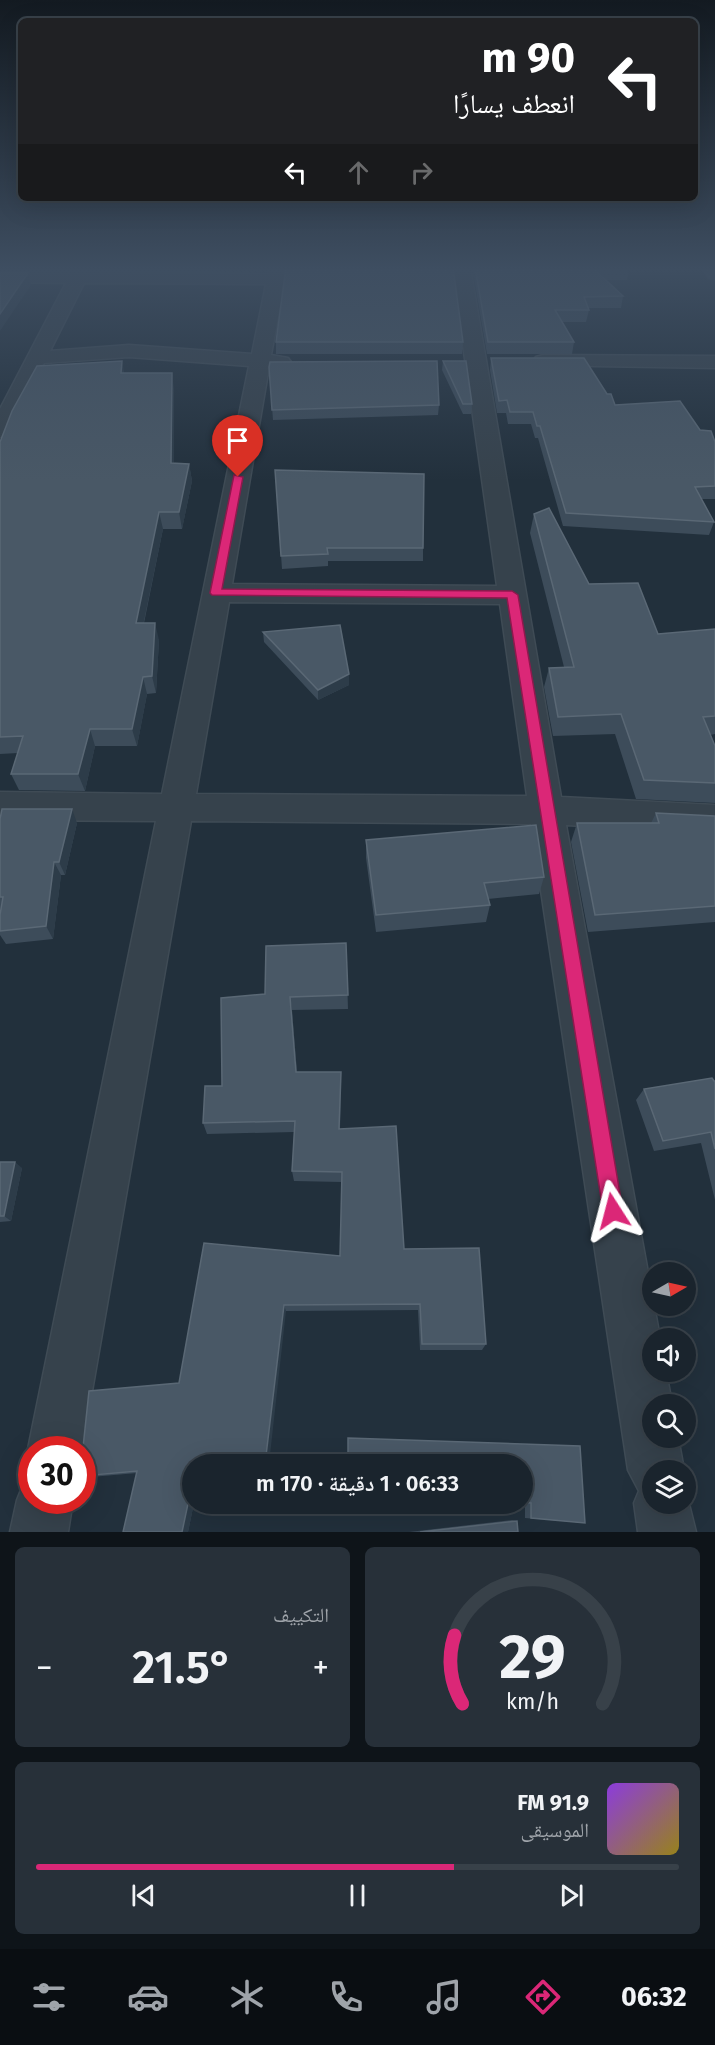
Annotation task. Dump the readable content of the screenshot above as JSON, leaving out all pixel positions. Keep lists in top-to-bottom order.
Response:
{
  "north": "right",
  "page": {
    "turn": ["90 m", "انعطف يسارًا"],
    "limit": "30",
    "trip": "06:33 · 1 دقيقة · 170 m",
    "tile": "التكييف",
    "heat": ["−", "21.5°", "+"],
    "song": ["91.9 FM", "الموسيقى"],
    "tabs": "06:32",
    "gauge": ["29", "km/h"]
  }
}
